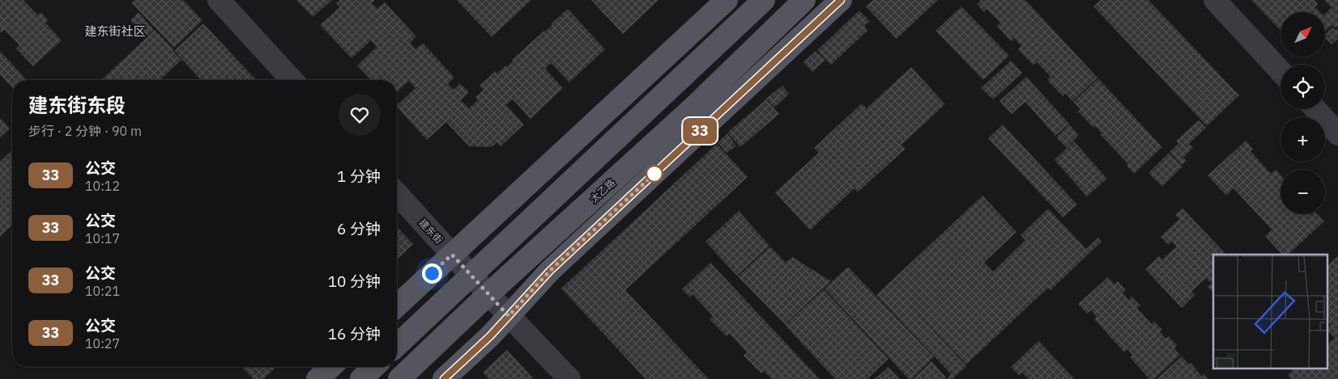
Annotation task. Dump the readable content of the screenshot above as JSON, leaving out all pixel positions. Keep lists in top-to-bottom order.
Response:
{
  "streets": {
    "main road": ["太乙路"],
    "street": ["建东街"]
  },
  "crossings": [
    ["太乙路", "建东街"]
  ],
  "districts": ["建东街社区"],
  "lines": ["bus line 33"],
  "north": "top right",
  "page": {
    "on_map": "33",
    "map_buttons": ["+", "−"],
    "heading": ["建东街东段", "步行 · 2 分钟 · 90 m"],
    "list": [
      {
        "mark": "33",
        "name": "公交",
        "note": "10:12",
        "value": "1 分钟"
      },
      {
        "mark": "33",
        "name": "公交",
        "note": "10:17",
        "value": "6 分钟"
      },
      {
        "mark": "33",
        "name": "公交",
        "note": "10:21",
        "value": "10 分钟"
      },
      {
        "mark": "33",
        "name": "公交",
        "note": "10:27",
        "value": "16 分钟"
      }
    ]
  }
}
